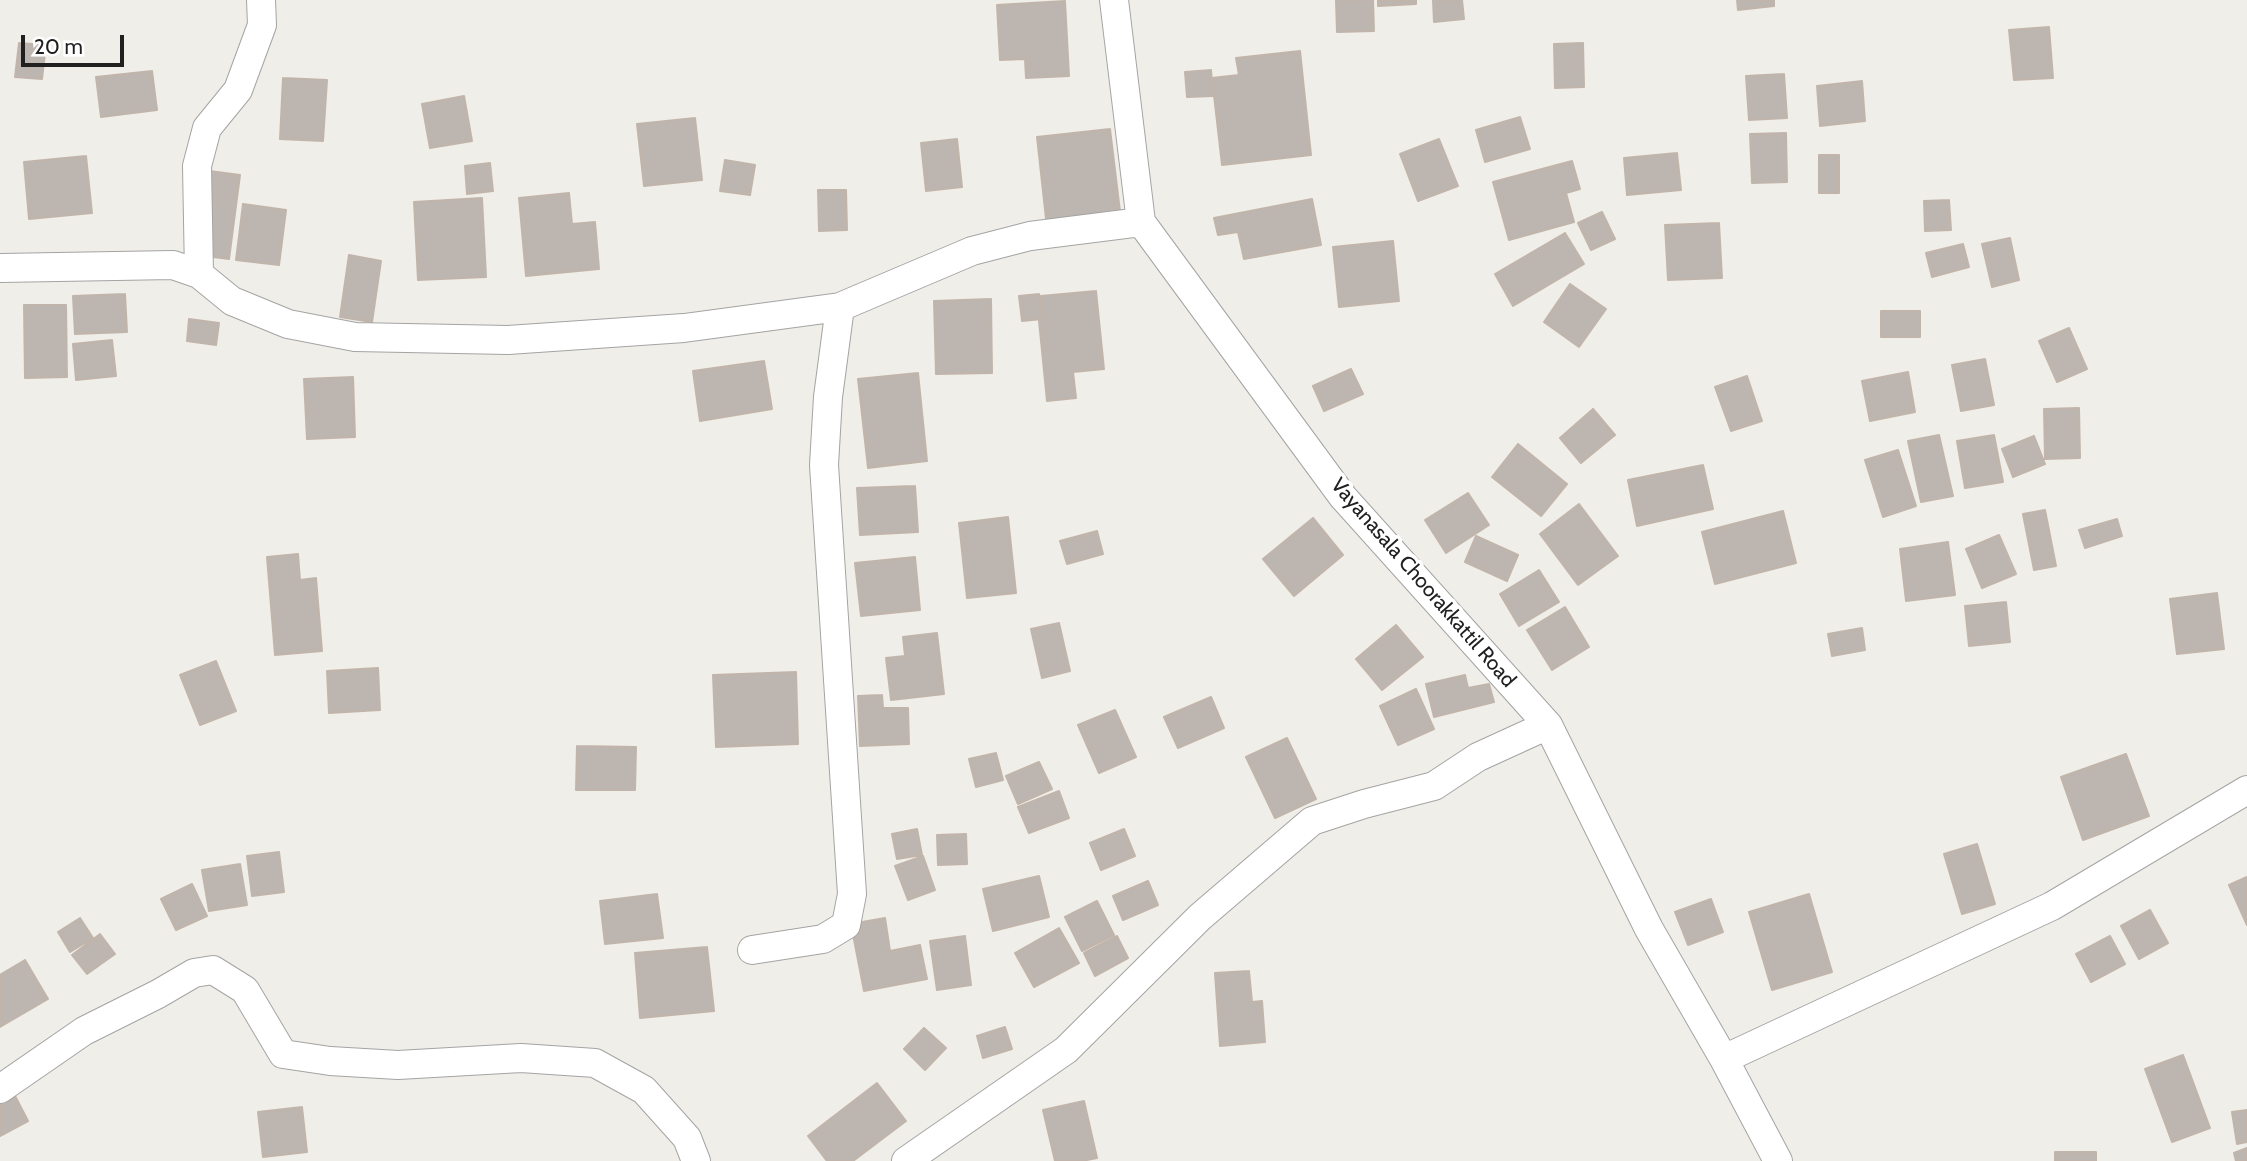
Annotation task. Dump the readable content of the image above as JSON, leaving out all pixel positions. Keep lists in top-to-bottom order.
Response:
{
  "streets": {
    "street": ["Vayanasala Choorakkattil Road"]
  },
  "scale_bar": "20 m"
}
